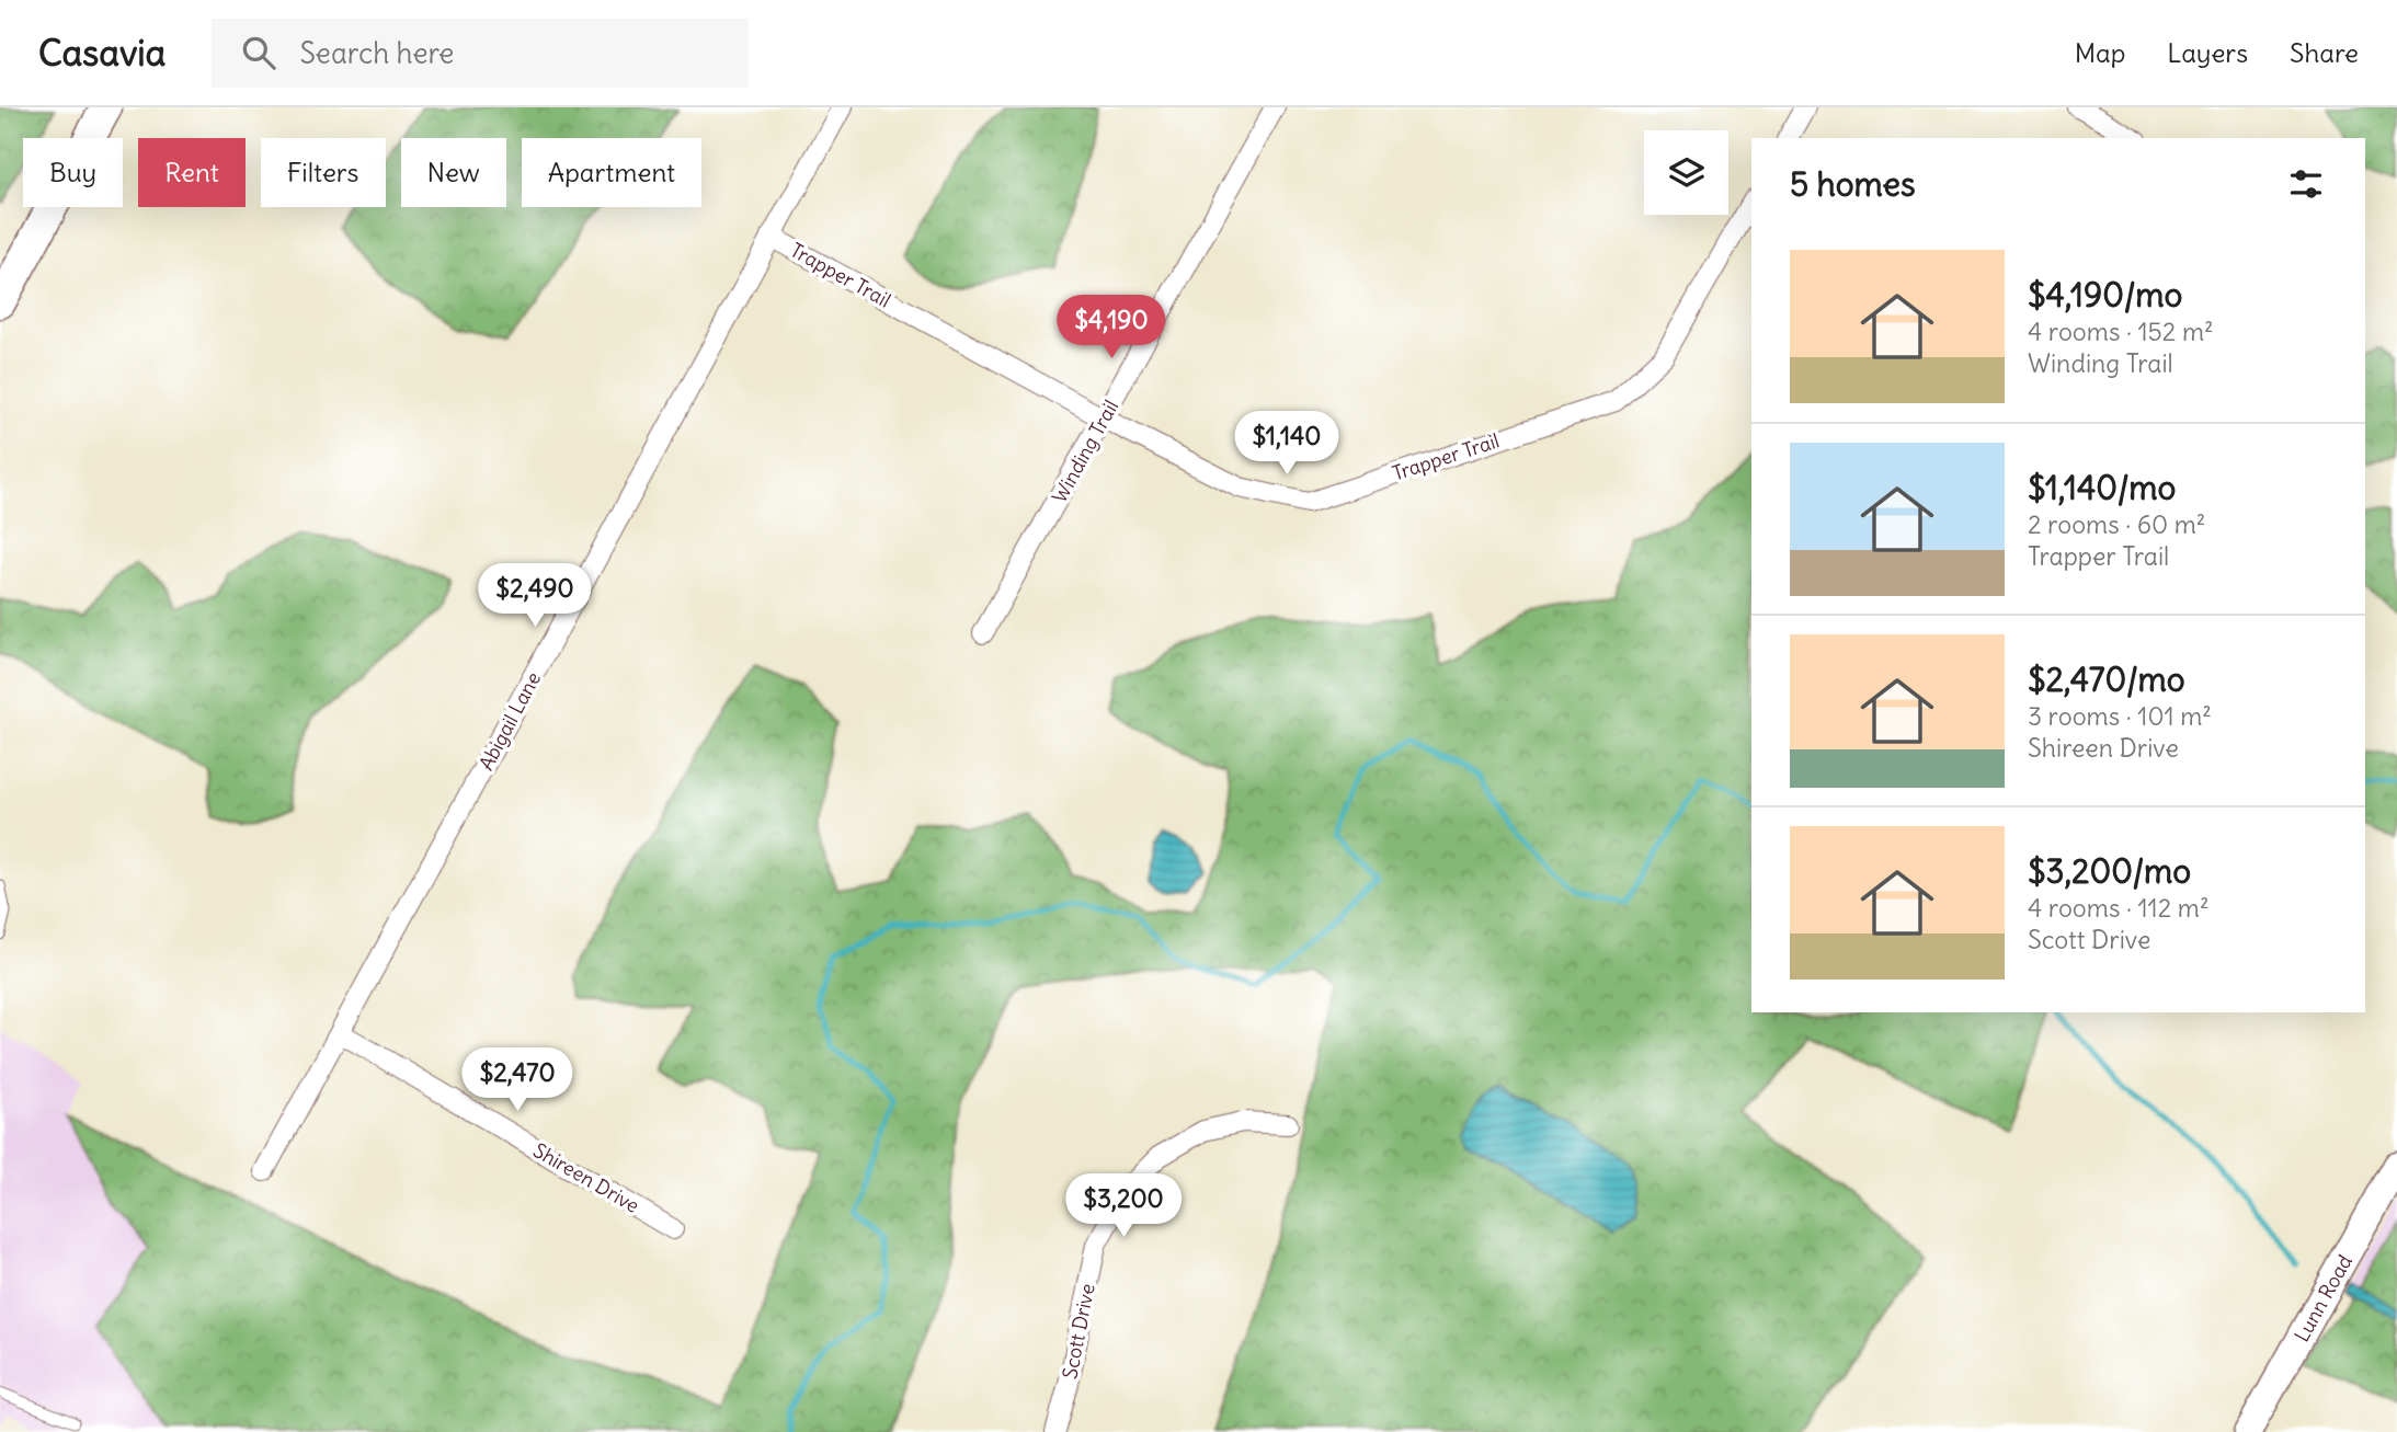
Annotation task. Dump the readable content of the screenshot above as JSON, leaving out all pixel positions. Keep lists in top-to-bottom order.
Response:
{
  "streets": {
    "street": [
      "Trapper Trail",
      "Winding Trail",
      "Abigail Lane",
      "Shireen Drive",
      "Lunn Road",
      "Scott Drive"
    ]
  },
  "crossings": [
    ["Trapper Trail", "Winding Trail"],
    ["Trapper Trail", "Abigail Lane"],
    ["Abigail Lane", "Shireen Drive"]
  ],
  "page": {
    "header": "Casavia",
    "search": "Search here",
    "nav": ["Map", "Layers", "Share"],
    "chip": [
      "Buy",
      "Rent",
      "Filters",
      "New",
      "Apartment"
    ],
    "heading": "5 homes",
    "list": [
      {
        "name": "$4,190/mo",
        "note": "4 rooms · 152 m² · Winding Trail"
      },
      {
        "name": "$1,140/mo",
        "note": "2 rooms · 60 m² · Trapper Trail"
      },
      {
        "name": "$2,470/mo",
        "note": "3 rooms · 101 m² · Shireen Drive"
      },
      {
        "name": "$3,200/mo",
        "note": "4 rooms · 112 m² · Scott Drive"
      }
    ],
    "price": [
      "$4,190",
      "$1,140",
      "$2,490",
      "$2,470",
      "$3,200"
    ]
  }
}
